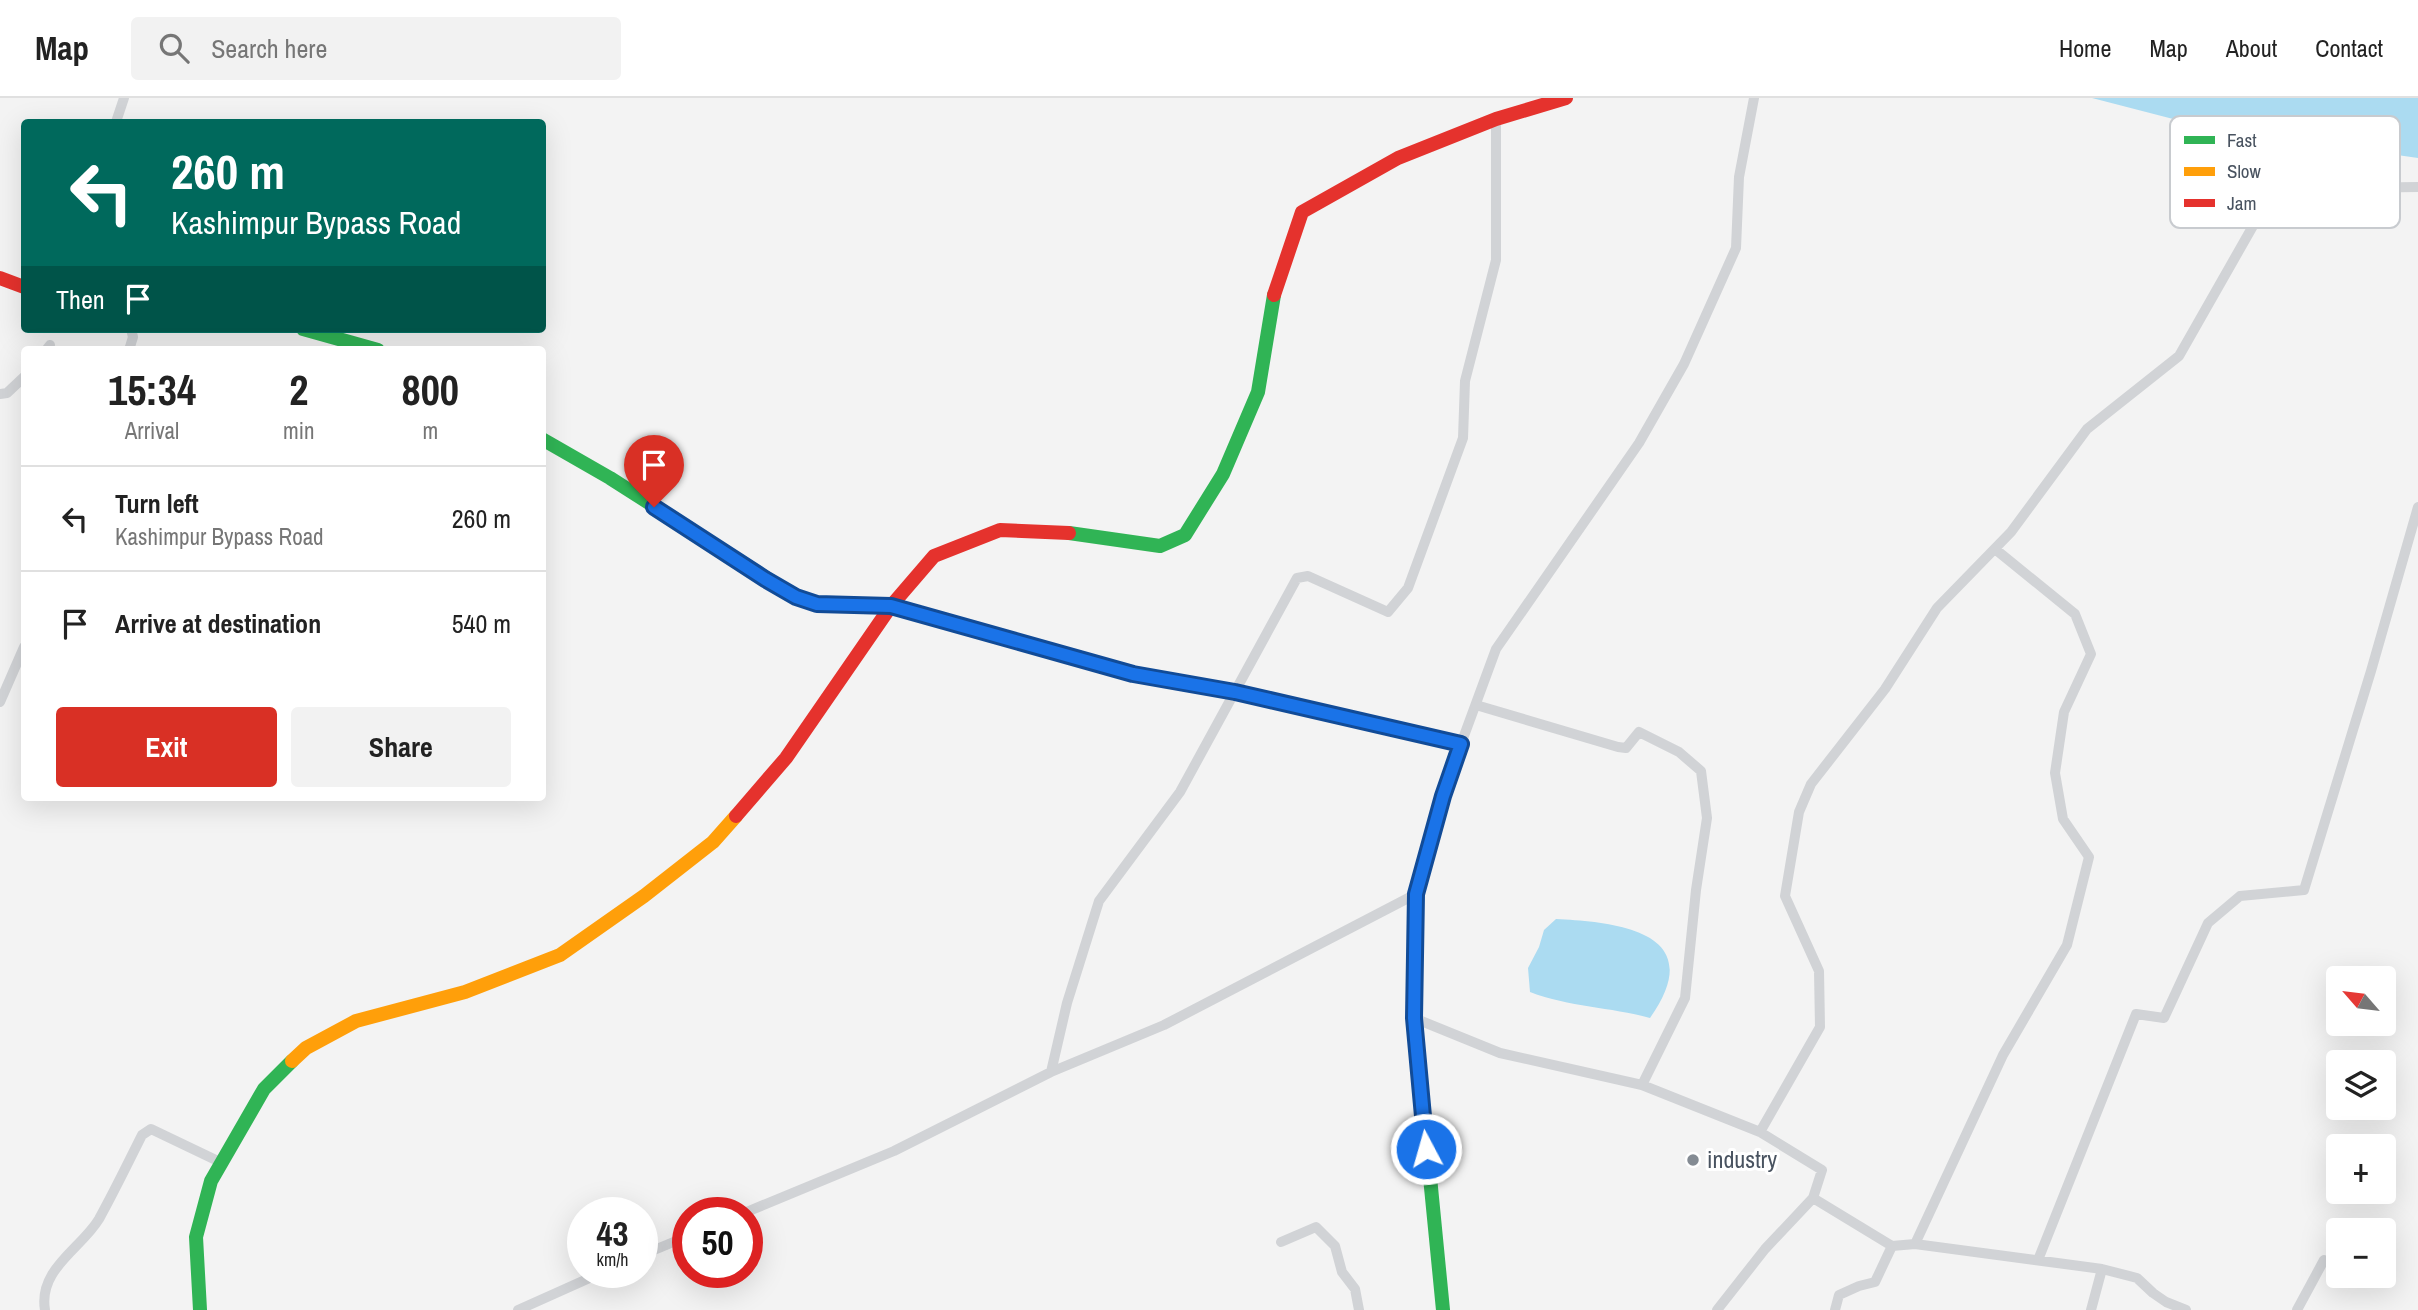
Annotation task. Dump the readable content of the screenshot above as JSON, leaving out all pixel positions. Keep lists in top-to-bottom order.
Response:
{
  "places": ["industry"],
  "legend": ["Fast", "Slow", "Jam"],
  "north": "top left",
  "page": {
    "header": "Map",
    "search": "Search here",
    "nav": [
      "Home",
      "Map",
      "About",
      "Contact"
    ],
    "turn": ["260 m", "Kashimpur Bypass Road"],
    "then": "Then",
    "eta": [
      "15:34",
      "Arrival",
      "2",
      "min",
      "800",
      "m"
    ],
    "list": [
      {
        "name": "Turn left",
        "note": "Kashimpur Bypass Road",
        "value": "260 m"
      },
      {
        "name": "Arrive at destination",
        "value": "540 m"
      }
    ],
    "buttons": ["Exit", "Share"],
    "map_buttons": ["+", "−"],
    "speed": "43 km/h",
    "limit": "50"
  }
}
